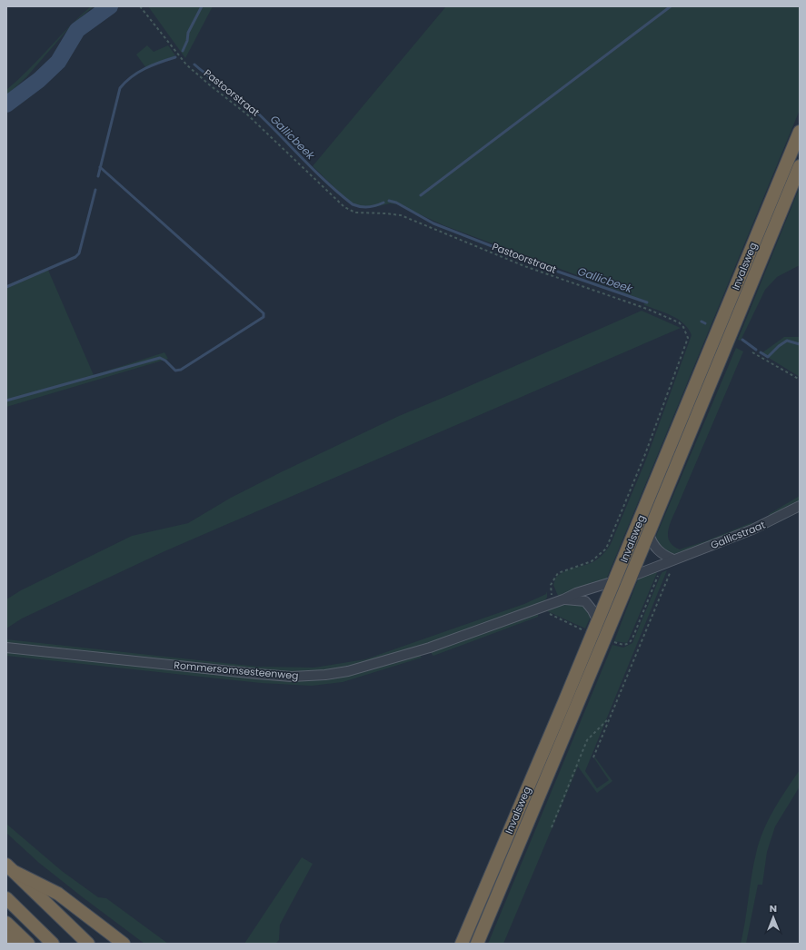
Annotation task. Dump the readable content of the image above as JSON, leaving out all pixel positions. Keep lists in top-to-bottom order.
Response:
{
  "streets": {
    "highway": ["Invalsweg"],
    "street": ["Gallicstraat", "Rommersomsesteenweg"],
    "path": ["Pastoorstraat"]
  },
  "crossings": [
    ["Pastoorstraat", "Rommersomsesteenweg"],
    ["Invalsweg", "Gallicstraat"],
    ["Invalsweg", "Rommersomsesteenweg"]
  ],
  "water": ["Gallicbeek"],
  "north": "top"
}
